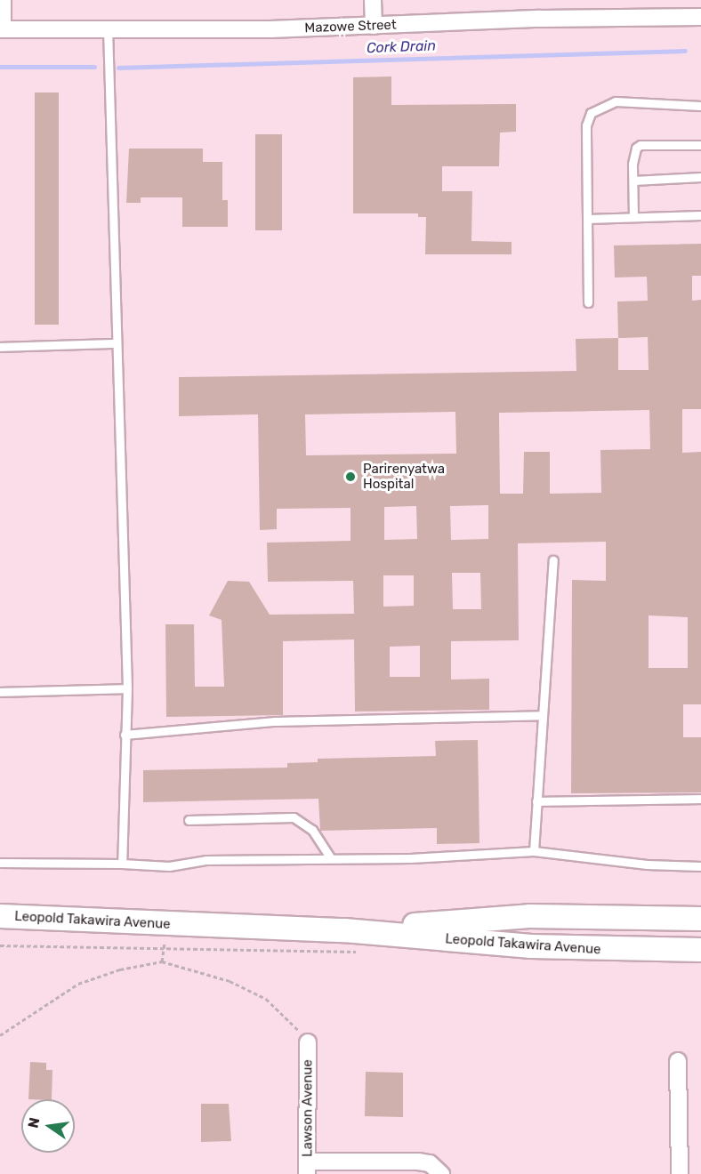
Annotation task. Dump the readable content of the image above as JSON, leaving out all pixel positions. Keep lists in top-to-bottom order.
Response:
{
  "streets": {
    "main road": ["Leopold Takawira Avenue"],
    "street": ["Mazowe Street", "Lawson Avenue"]
  },
  "water": ["Cork Drain"],
  "places": ["Parirenyatwa Hospital"],
  "north": "left"
}
